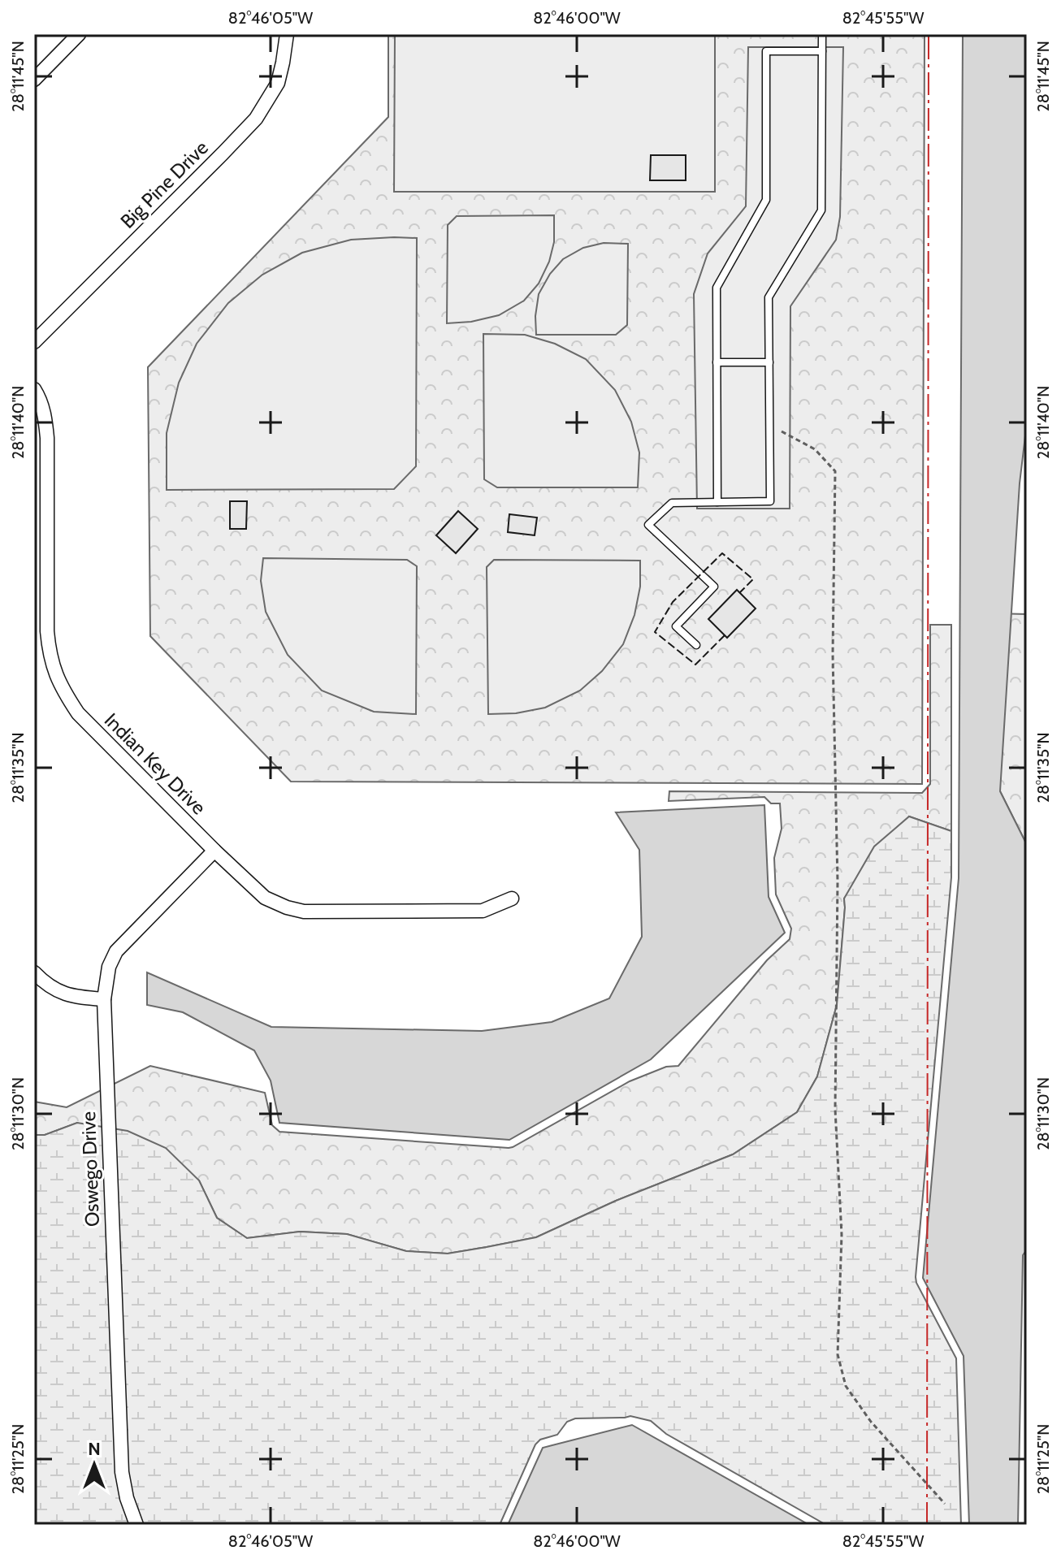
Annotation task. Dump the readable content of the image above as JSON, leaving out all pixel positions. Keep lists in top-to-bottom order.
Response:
{
  "streets": {
    "street": ["Big Pine Drive", "Indian Key Drive", "Oswego Drive"]
  },
  "crossings": [
    ["Indian Key Drive", "Oswego Drive"]
  ],
  "north": "top",
  "coordinates": [
    "82°46'05\"W",
    "82°46'00\"W",
    "82°45'55\"W",
    "28°11'45\"N",
    "28°11'40\"N",
    "28°11'35\"N",
    "28°11'30\"N",
    "28°11'25\"N"
  ]
}
